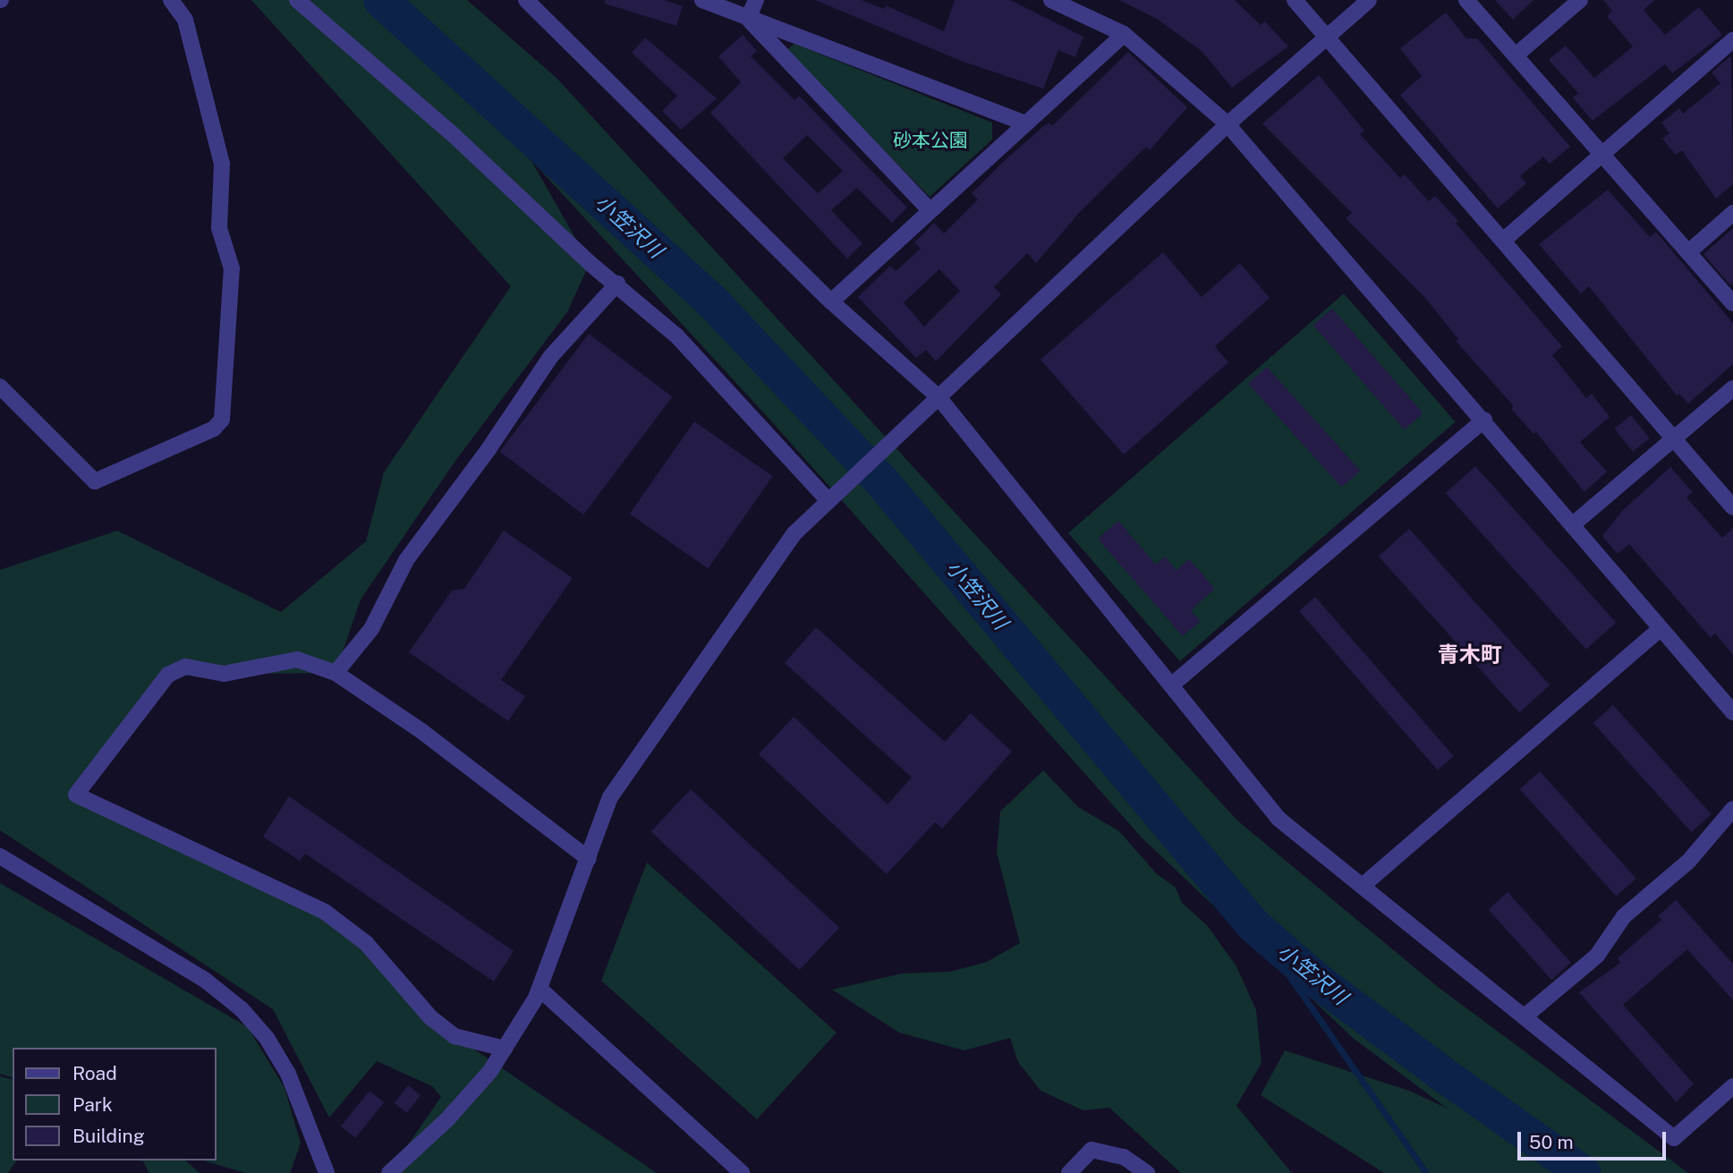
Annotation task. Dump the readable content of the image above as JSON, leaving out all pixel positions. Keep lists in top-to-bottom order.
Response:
{
  "districts": ["青木町"],
  "water": ["小笠沢川"],
  "parks": ["砂本公園"],
  "legend": ["Road", "Park", "Building"],
  "scale_bar": "50 m"
}
